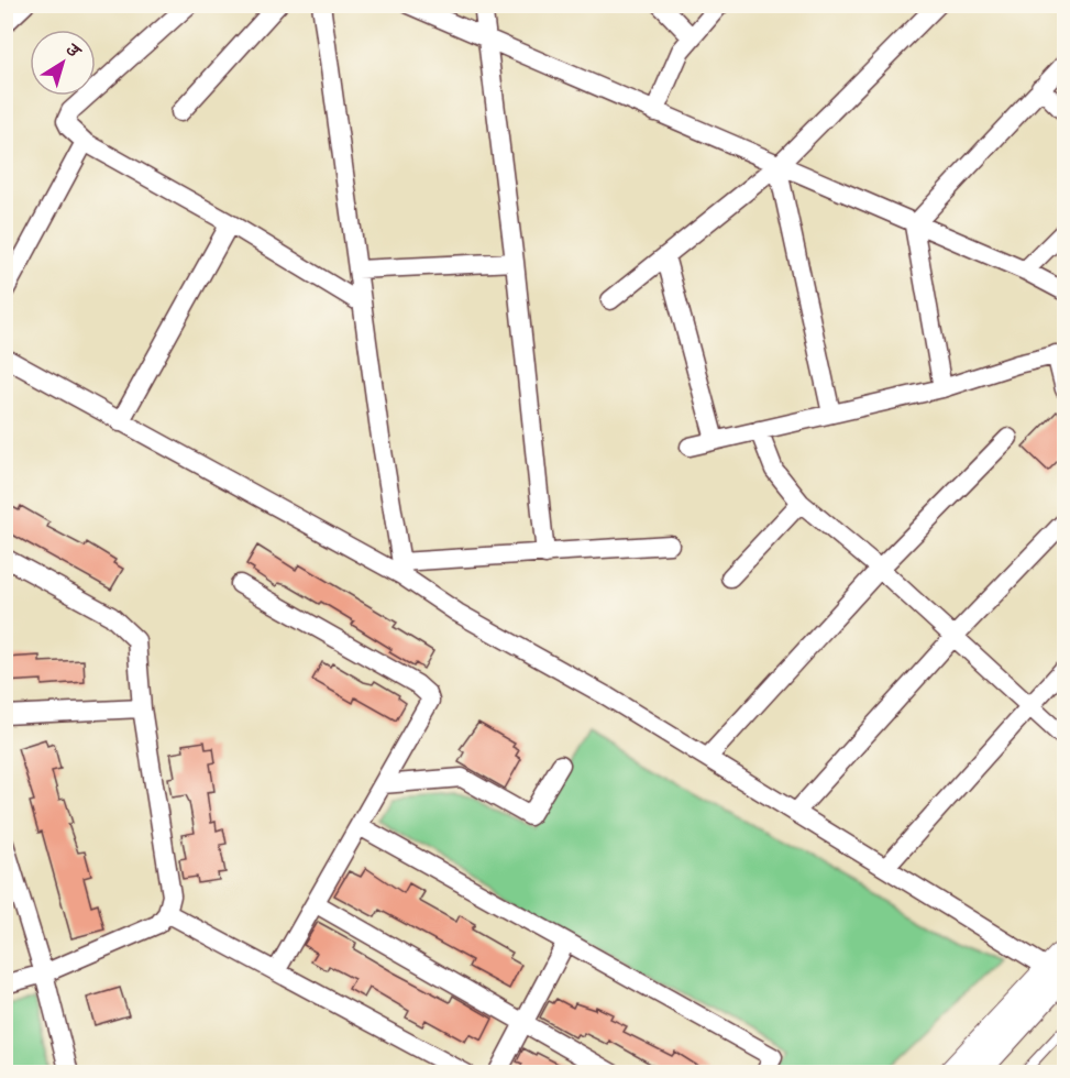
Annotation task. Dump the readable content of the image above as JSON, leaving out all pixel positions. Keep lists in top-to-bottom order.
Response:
{
  "north": "top right"
}
